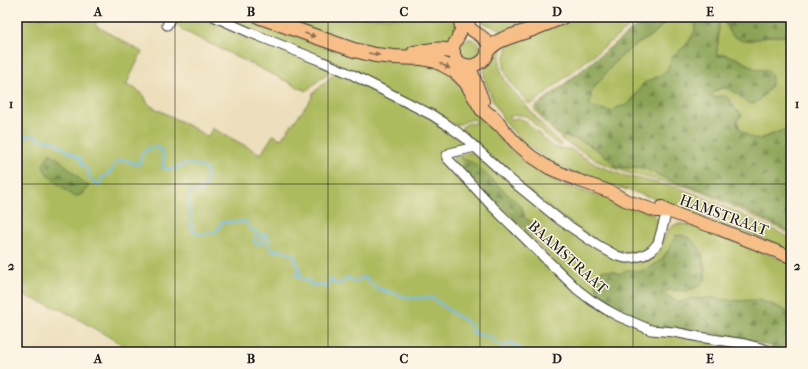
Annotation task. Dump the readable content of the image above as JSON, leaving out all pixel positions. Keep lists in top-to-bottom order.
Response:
{
  "streets": {
    "main road": ["HAMSTRAAT"],
    "street": ["BAAMSTRAAT"]
  },
  "crossings": [
    ["HAMSTRAAT", "BAAMSTRAAT"]
  ],
  "grid": {
    "columns": [
      "A",
      "B",
      "C",
      "D",
      "E"
    ],
    "rows": ["1", "2"]
  }
}
